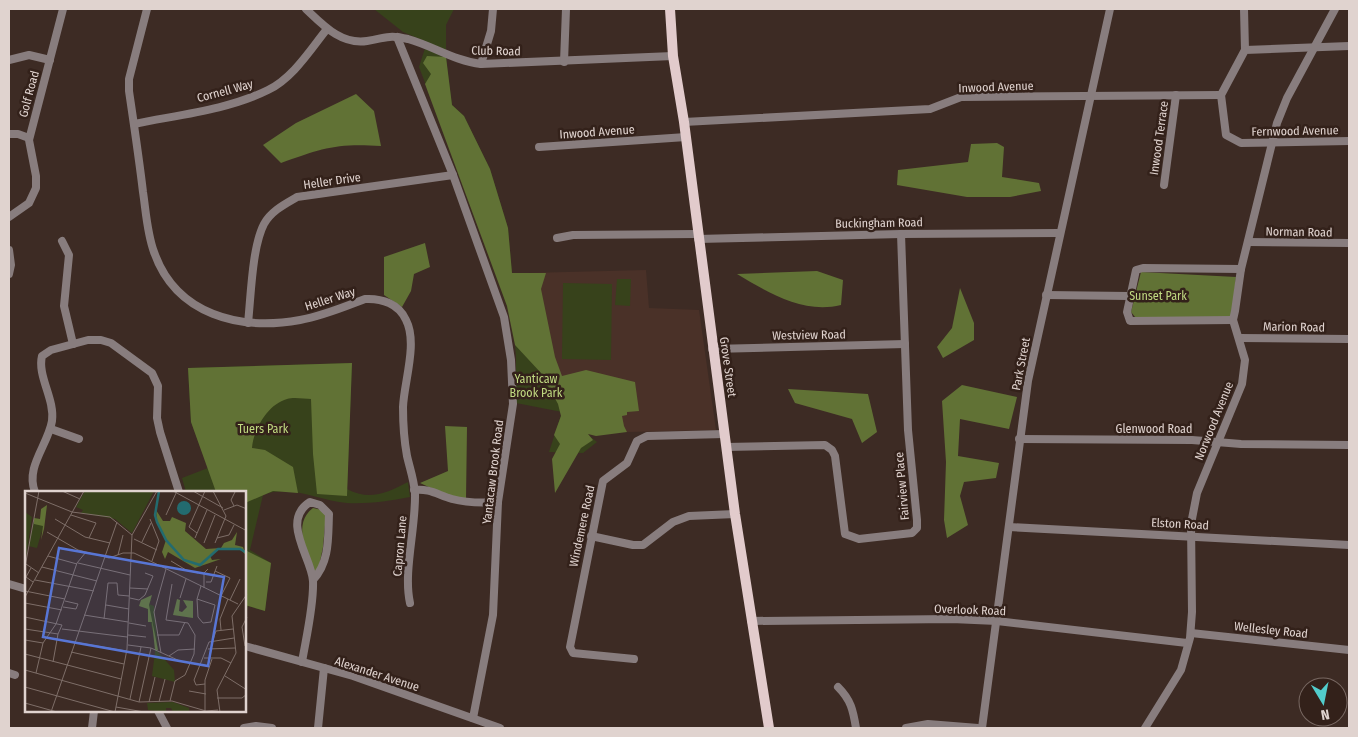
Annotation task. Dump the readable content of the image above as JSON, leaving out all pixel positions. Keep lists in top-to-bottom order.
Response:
{
  "streets": {
    "main road": ["Grove Street"],
    "street": [
      "Club Road",
      "Inwood Avenue",
      "Cornell Way",
      "Golf Road",
      "Fernwood Avenue",
      "Inwood Terrace",
      "Heller Drive",
      "Buckingham Road",
      "Norman Road",
      "Heller Way",
      "Marion Road",
      "Westview Road",
      "Park Street",
      "Norwood Avenue",
      "Glenwood Road",
      "Yantacaw Brook Road",
      "Fairview Place",
      "Elston Road",
      "Windemere Road",
      "Capron Lane",
      "Overlook Road",
      "Wellesley Road",
      "Alexander Avenue"
    ]
  },
  "crossings": [
    ["Club Road", "Cornell Way"],
    ["Club Road", "Grove Street"],
    ["Club Road", "Yantacaw Brook Road"],
    ["Inwood Avenue", "Fernwood Avenue"],
    ["Inwood Avenue", "Inwood Terrace"],
    ["Inwood Avenue", "Park Street"],
    ["Inwood Avenue", "Grove Street"],
    ["Cornell Way", "Heller Way"],
    ["Fernwood Avenue", "Norwood Avenue"],
    ["Heller Drive", "Heller Way"],
    ["Heller Drive", "Yantacaw Brook Road"],
    ["Buckingham Road", "Park Street"],
    ["Buckingham Road", "Grove Street"],
    ["Buckingham Road", "Fairview Place"],
    ["Norman Road", "Norwood Avenue"],
    ["Heller Way", "Capron Lane"],
    ["Marion Road", "Norwood Avenue"],
    ["Westview Road", "Grove Street"],
    ["Westview Road", "Fairview Place"],
    ["Park Street", "Glenwood Road"],
    ["Park Street", "Elston Road"],
    ["Park Street", "Overlook Road"],
    ["Grove Street", "Fairview Place"],
    ["Grove Street", "Windemere Road"],
    ["Grove Street", "Overlook Road"],
    ["Norwood Avenue", "Glenwood Road"],
    ["Norwood Avenue", "Elston Road"],
    ["Norwood Avenue", "Overlook Road"],
    ["Norwood Avenue", "Wellesley Road"],
    ["Yantacaw Brook Road", "Alexander Avenue"]
  ],
  "parks": ["Sunset Park", "Yanticaw Brook Park", "Tuers Park"],
  "north": "bottom"
}
